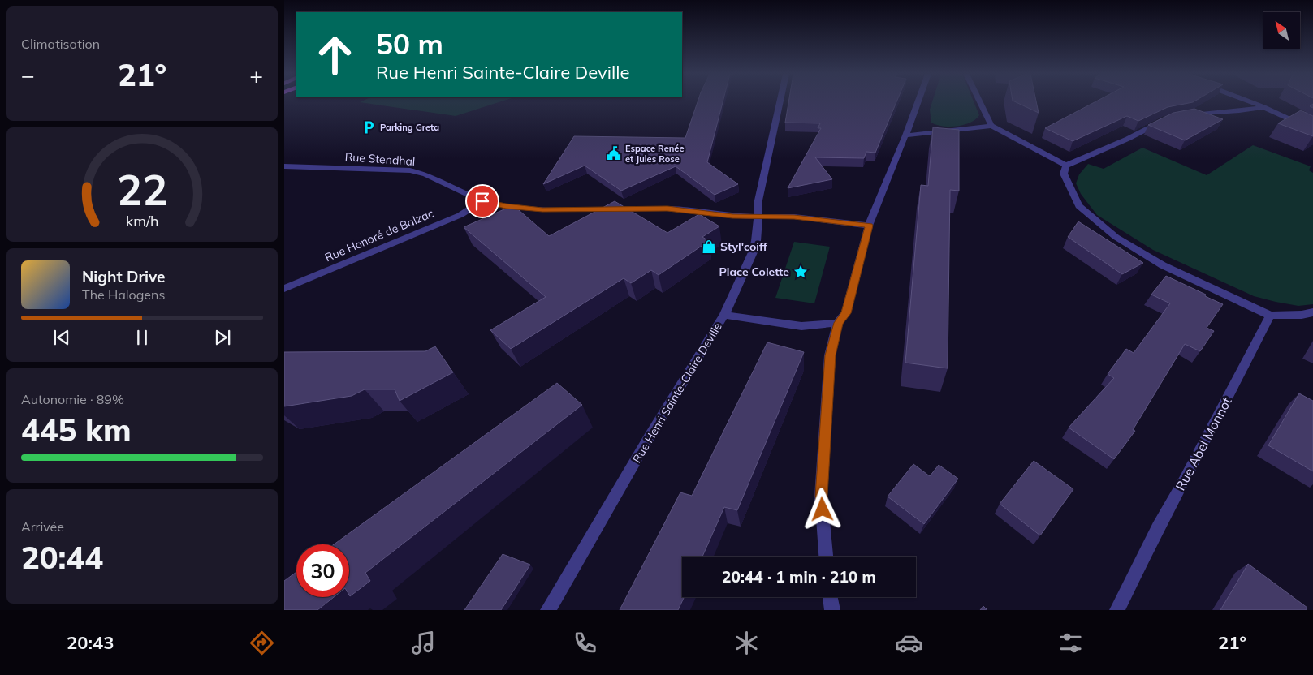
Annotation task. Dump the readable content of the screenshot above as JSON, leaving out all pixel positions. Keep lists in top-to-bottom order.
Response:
{
  "streets": {
    "street": [
      "Rue Stendhal",
      "Rue Honoré de Balzac",
      "Rue Henri Sainte-Claire Deville",
      "Rue Abel Monnot"
    ]
  },
  "crossings": [
    ["Rue Stendhal", "Rue Honoré de Balzac"]
  ],
  "places": {
    "parking": ["Parking Greta"],
    "public building": ["Espace Renée et Jules Rose"],
    "shop": ["Styl'coiff"],
    "place": ["Place Colette"]
  },
  "north": "top left",
  "page": {
    "tile": [
      "Climatisation",
      ["Autonomie · 89%", "445 km"],
      ["Arrivée", "20:44"]
    ],
    "turn": ["50 m", "Rue Henri Sainte-Claire Deville"],
    "heat": ["−", "21°", "+"],
    "song": ["Night Drive", "The Halogens"],
    "limit": "30",
    "trip": "20:44 · 1 min · 210 m",
    "tabs": ["20:43", "21°"],
    "gauge": ["22", "km/h"]
  }
}
